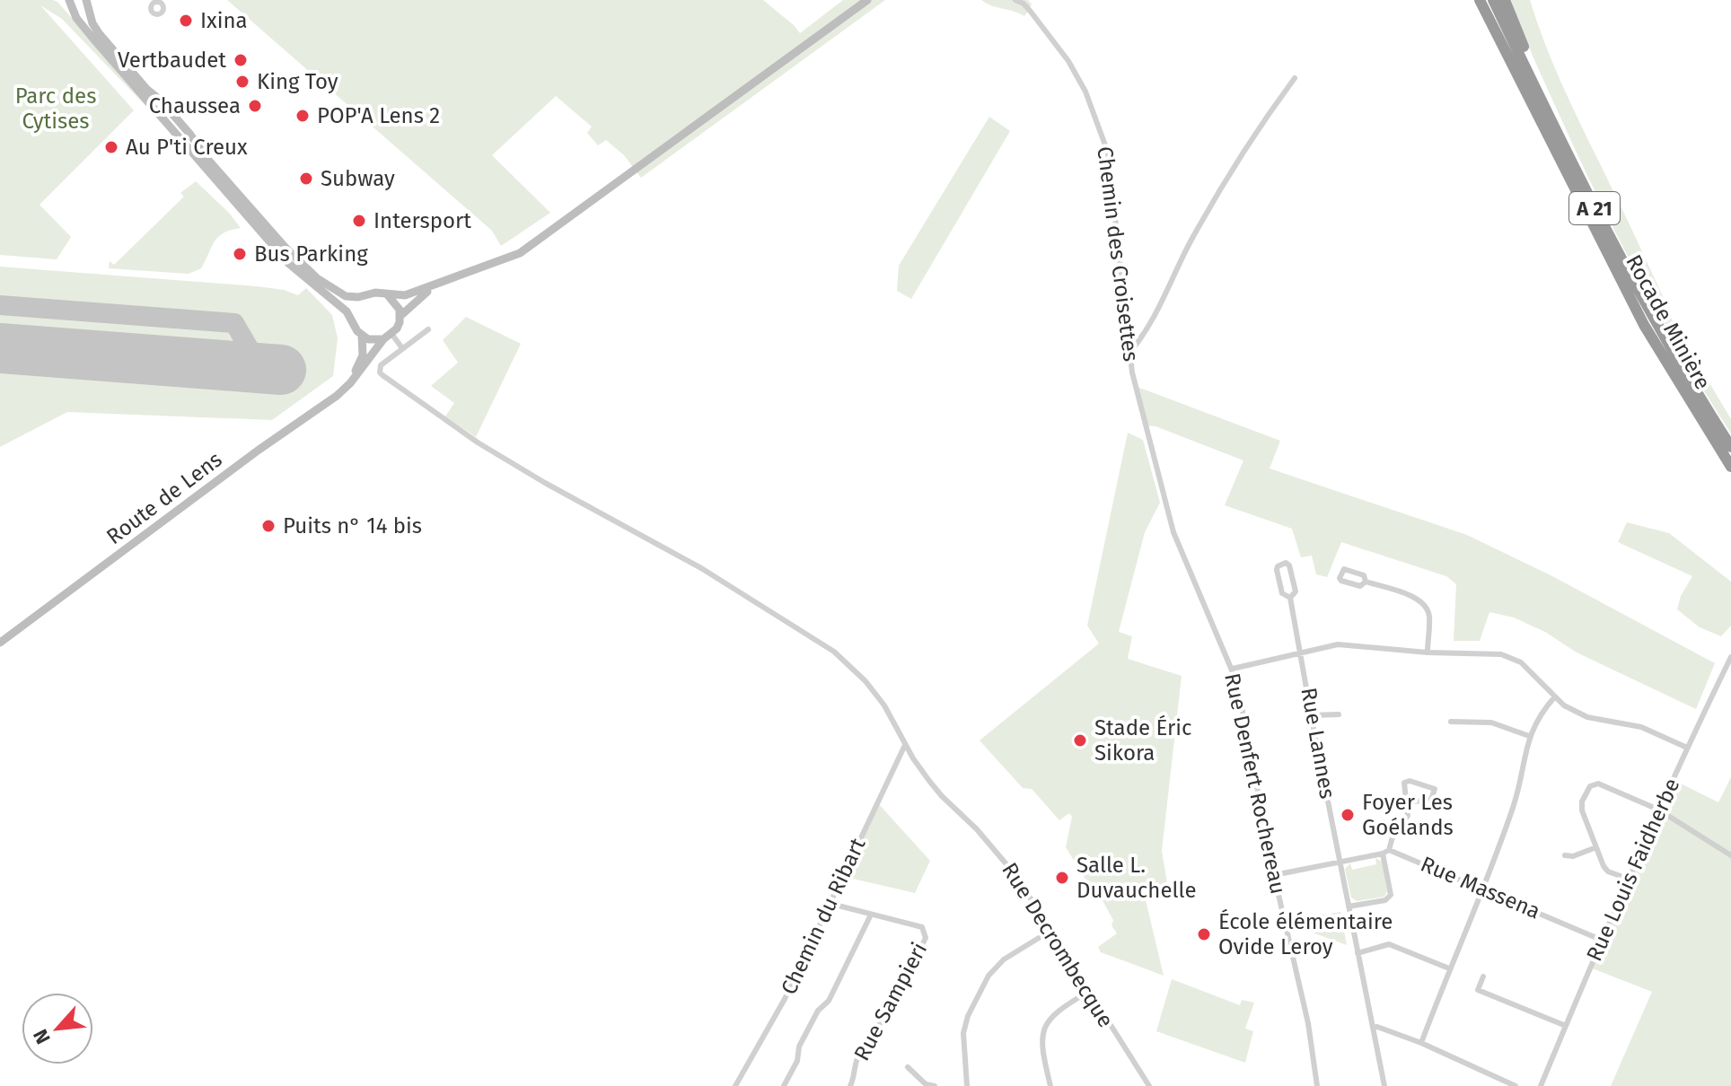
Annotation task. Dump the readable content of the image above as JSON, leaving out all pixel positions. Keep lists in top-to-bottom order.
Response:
{
  "streets": {
    "highway": ["A 21", "Rocade Minière"],
    "main road": ["Route de Lens"],
    "street": [
      "Chemin des Croisettes",
      "Rue Lannes",
      "Rue Denfert Rochereau",
      "Rue Louis Faidherbe",
      "Rue Massena",
      "Chemin du Ribart",
      "Rue Decrombecque",
      "Rue Sampieri"
    ]
  },
  "crossings": [
    ["Chemin des Croisettes", "Rue Denfert Rochereau"],
    ["Rue Louis Faidherbe", "Rue Massena"],
    ["Chemin du Ribart", "Rue Decrombecque"],
    ["Chemin du Ribart", "Rue Sampieri"]
  ],
  "parks": ["Parc des Cytises"],
  "places": [
    "Ixina",
    "Vertbaudet",
    "King Toy",
    "Chaussea",
    "POP'A Lens 2",
    "Au P'ti Creux",
    "Subway",
    "Intersport",
    "Bus Parking",
    "Puits n° 14 bis",
    "Stade Éric Sikora",
    "Foyer Les Goélands",
    "Salle L. Duvauchelle",
    "École élémentaire Ovide Leroy"
  ],
  "north": "bottom left"
}
